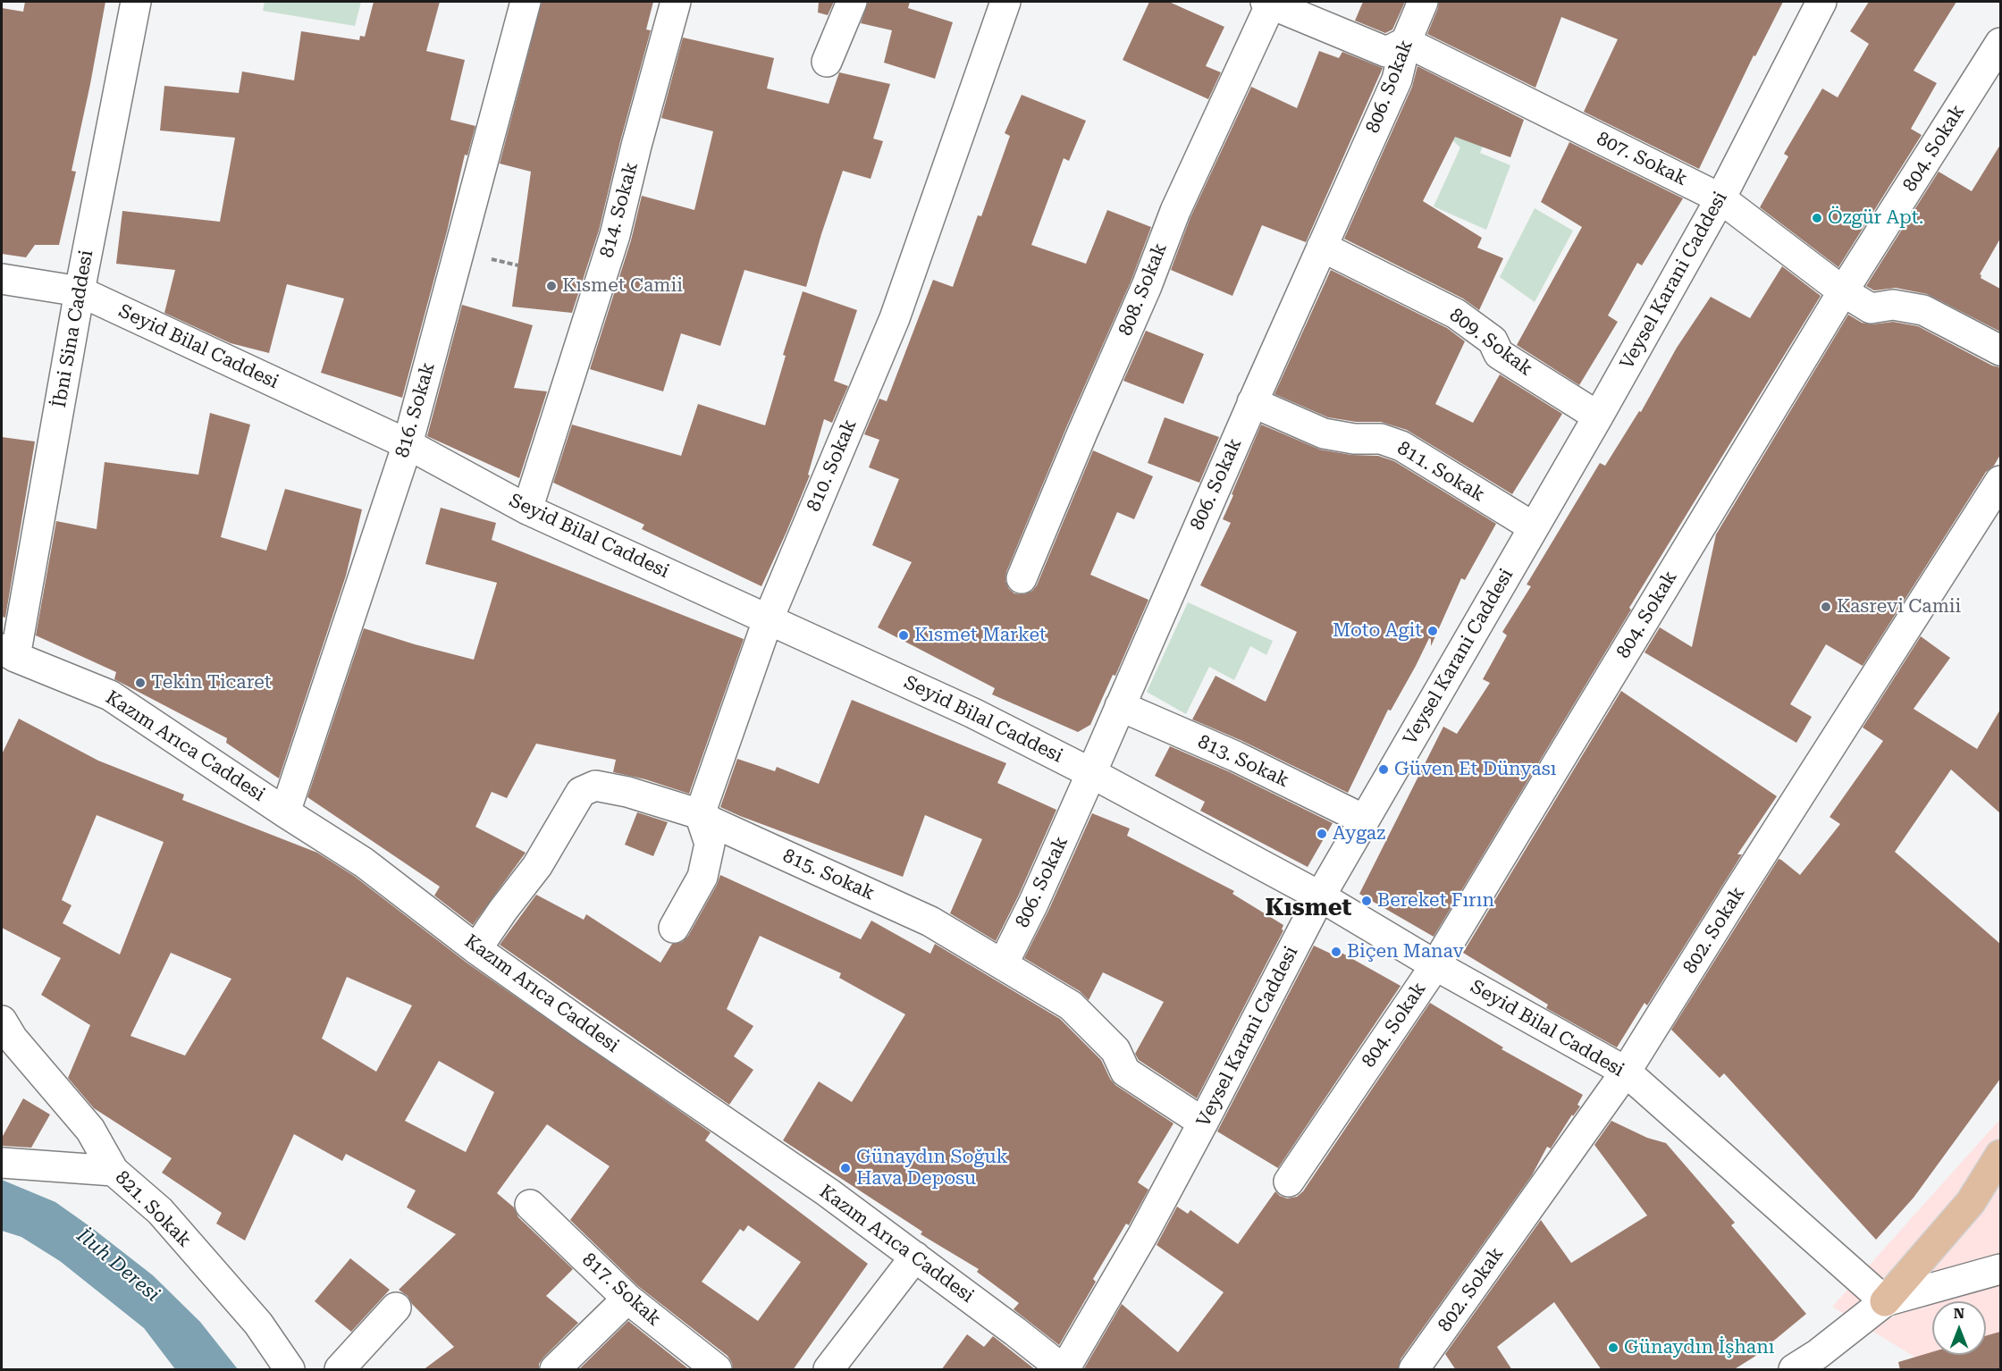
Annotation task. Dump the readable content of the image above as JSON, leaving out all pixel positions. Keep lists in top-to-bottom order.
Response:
{
  "streets": {
    "street": [
      "806. Sokak",
      "804. Sokak",
      "807. Sokak",
      "814. Sokak",
      "Veysel Karani Caddesi",
      "808. Sokak",
      "İbni Sina Caddesi",
      "809. Sokak",
      "Seyid Bilal Caddesi",
      "816. Sokak",
      "810. Sokak",
      "811. Sokak",
      "Kazım Arıca Caddesi",
      "813. Sokak",
      "815. Sokak",
      "802. Sokak",
      "821. Sokak",
      "817. Sokak"
    ]
  },
  "crossings": [
    ["806. Sokak", "807. Sokak"],
    ["806. Sokak", "809. Sokak"],
    ["806. Sokak", "Seyid Bilal Caddesi"],
    ["806. Sokak", "811. Sokak"],
    ["806. Sokak", "813. Sokak"],
    ["806. Sokak", "815. Sokak"],
    ["804. Sokak", "807. Sokak"],
    ["804. Sokak", "Seyid Bilal Caddesi"],
    ["807. Sokak", "Veysel Karani Caddesi"],
    ["814. Sokak", "Seyid Bilal Caddesi"],
    ["Veysel Karani Caddesi", "809. Sokak"],
    ["Veysel Karani Caddesi", "Seyid Bilal Caddesi"],
    ["Veysel Karani Caddesi", "811. Sokak"],
    ["Veysel Karani Caddesi", "Kazım Arıca Caddesi"],
    ["Veysel Karani Caddesi", "813. Sokak"],
    ["Veysel Karani Caddesi", "815. Sokak"],
    ["İbni Sina Caddesi", "Seyid Bilal Caddesi"],
    ["İbni Sina Caddesi", "Kazım Arıca Caddesi"],
    ["Seyid Bilal Caddesi", "816. Sokak"],
    ["Seyid Bilal Caddesi", "810. Sokak"],
    ["Seyid Bilal Caddesi", "802. Sokak"],
    ["816. Sokak", "Kazım Arıca Caddesi"],
    ["810. Sokak", "815. Sokak"],
    ["Kazım Arıca Caddesi", "815. Sokak"]
  ],
  "districts": ["Kısmet"],
  "water": ["İluh Deresi"],
  "places": [
    "Özgür Apt.",
    "Kısmet Camii",
    "Kasrevi Camii",
    "Moto Agit",
    "Kısmet Market",
    "Tekin Ticaret",
    "Güven Et Dünyası",
    "Aygaz",
    "Bereket Fırın",
    "Biçen Manav",
    "Günaydın Soğuk Hava Deposu",
    "Günaydın İşhanı"
  ],
  "north": "top"
}
